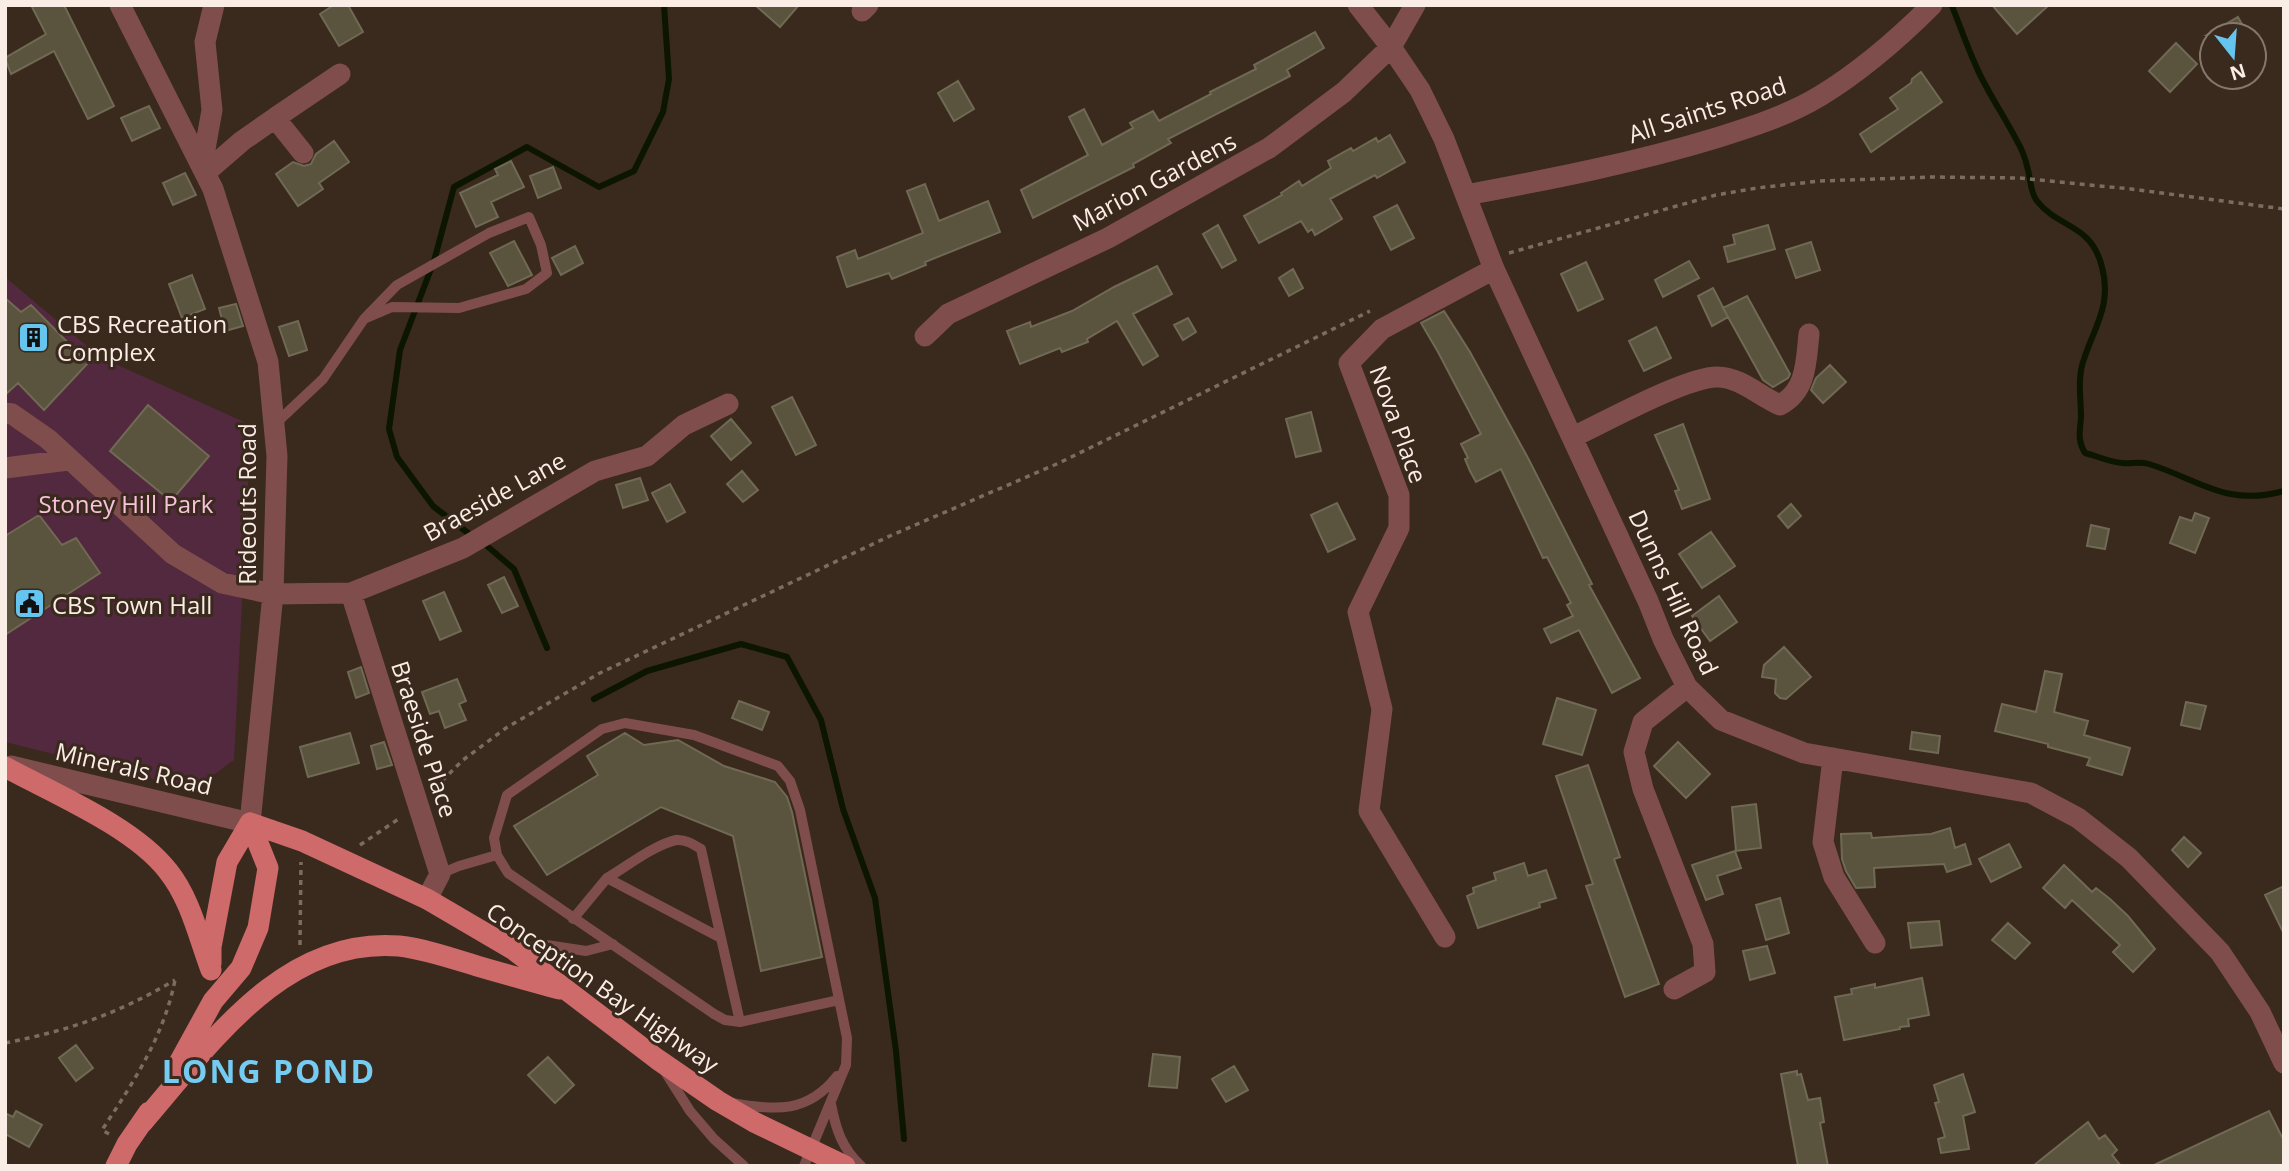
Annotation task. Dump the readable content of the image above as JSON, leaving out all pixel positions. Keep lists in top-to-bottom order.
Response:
{
  "streets": {
    "main road": ["Conception Bay Highway"],
    "street": [
      "All Saints Road",
      "Marion Gardens",
      "Nova Place",
      "Braeside Lane",
      "Rideouts Road",
      "Dunns Hill Road",
      "Braeside Place",
      "Minerals Road"
    ]
  },
  "crossings": [
    ["All Saints Road", "Dunns Hill Road"],
    ["Marion Gardens", "Dunns Hill Road"],
    ["Nova Place", "Dunns Hill Road"],
    ["Braeside Lane", "Rideouts Road"],
    ["Braeside Lane", "Braeside Place"],
    ["Rideouts Road", "Minerals Road"],
    ["Rideouts Road", "Conception Bay Highway"],
    ["Minerals Road", "Conception Bay Highway"]
  ],
  "districts": ["LONG POND"],
  "parks": ["Stoney Hill Park"],
  "places": {
    "building": ["CBS Recreation Complex"],
    "public building": ["CBS Town Hall"]
  },
  "north": "bottom"
}
